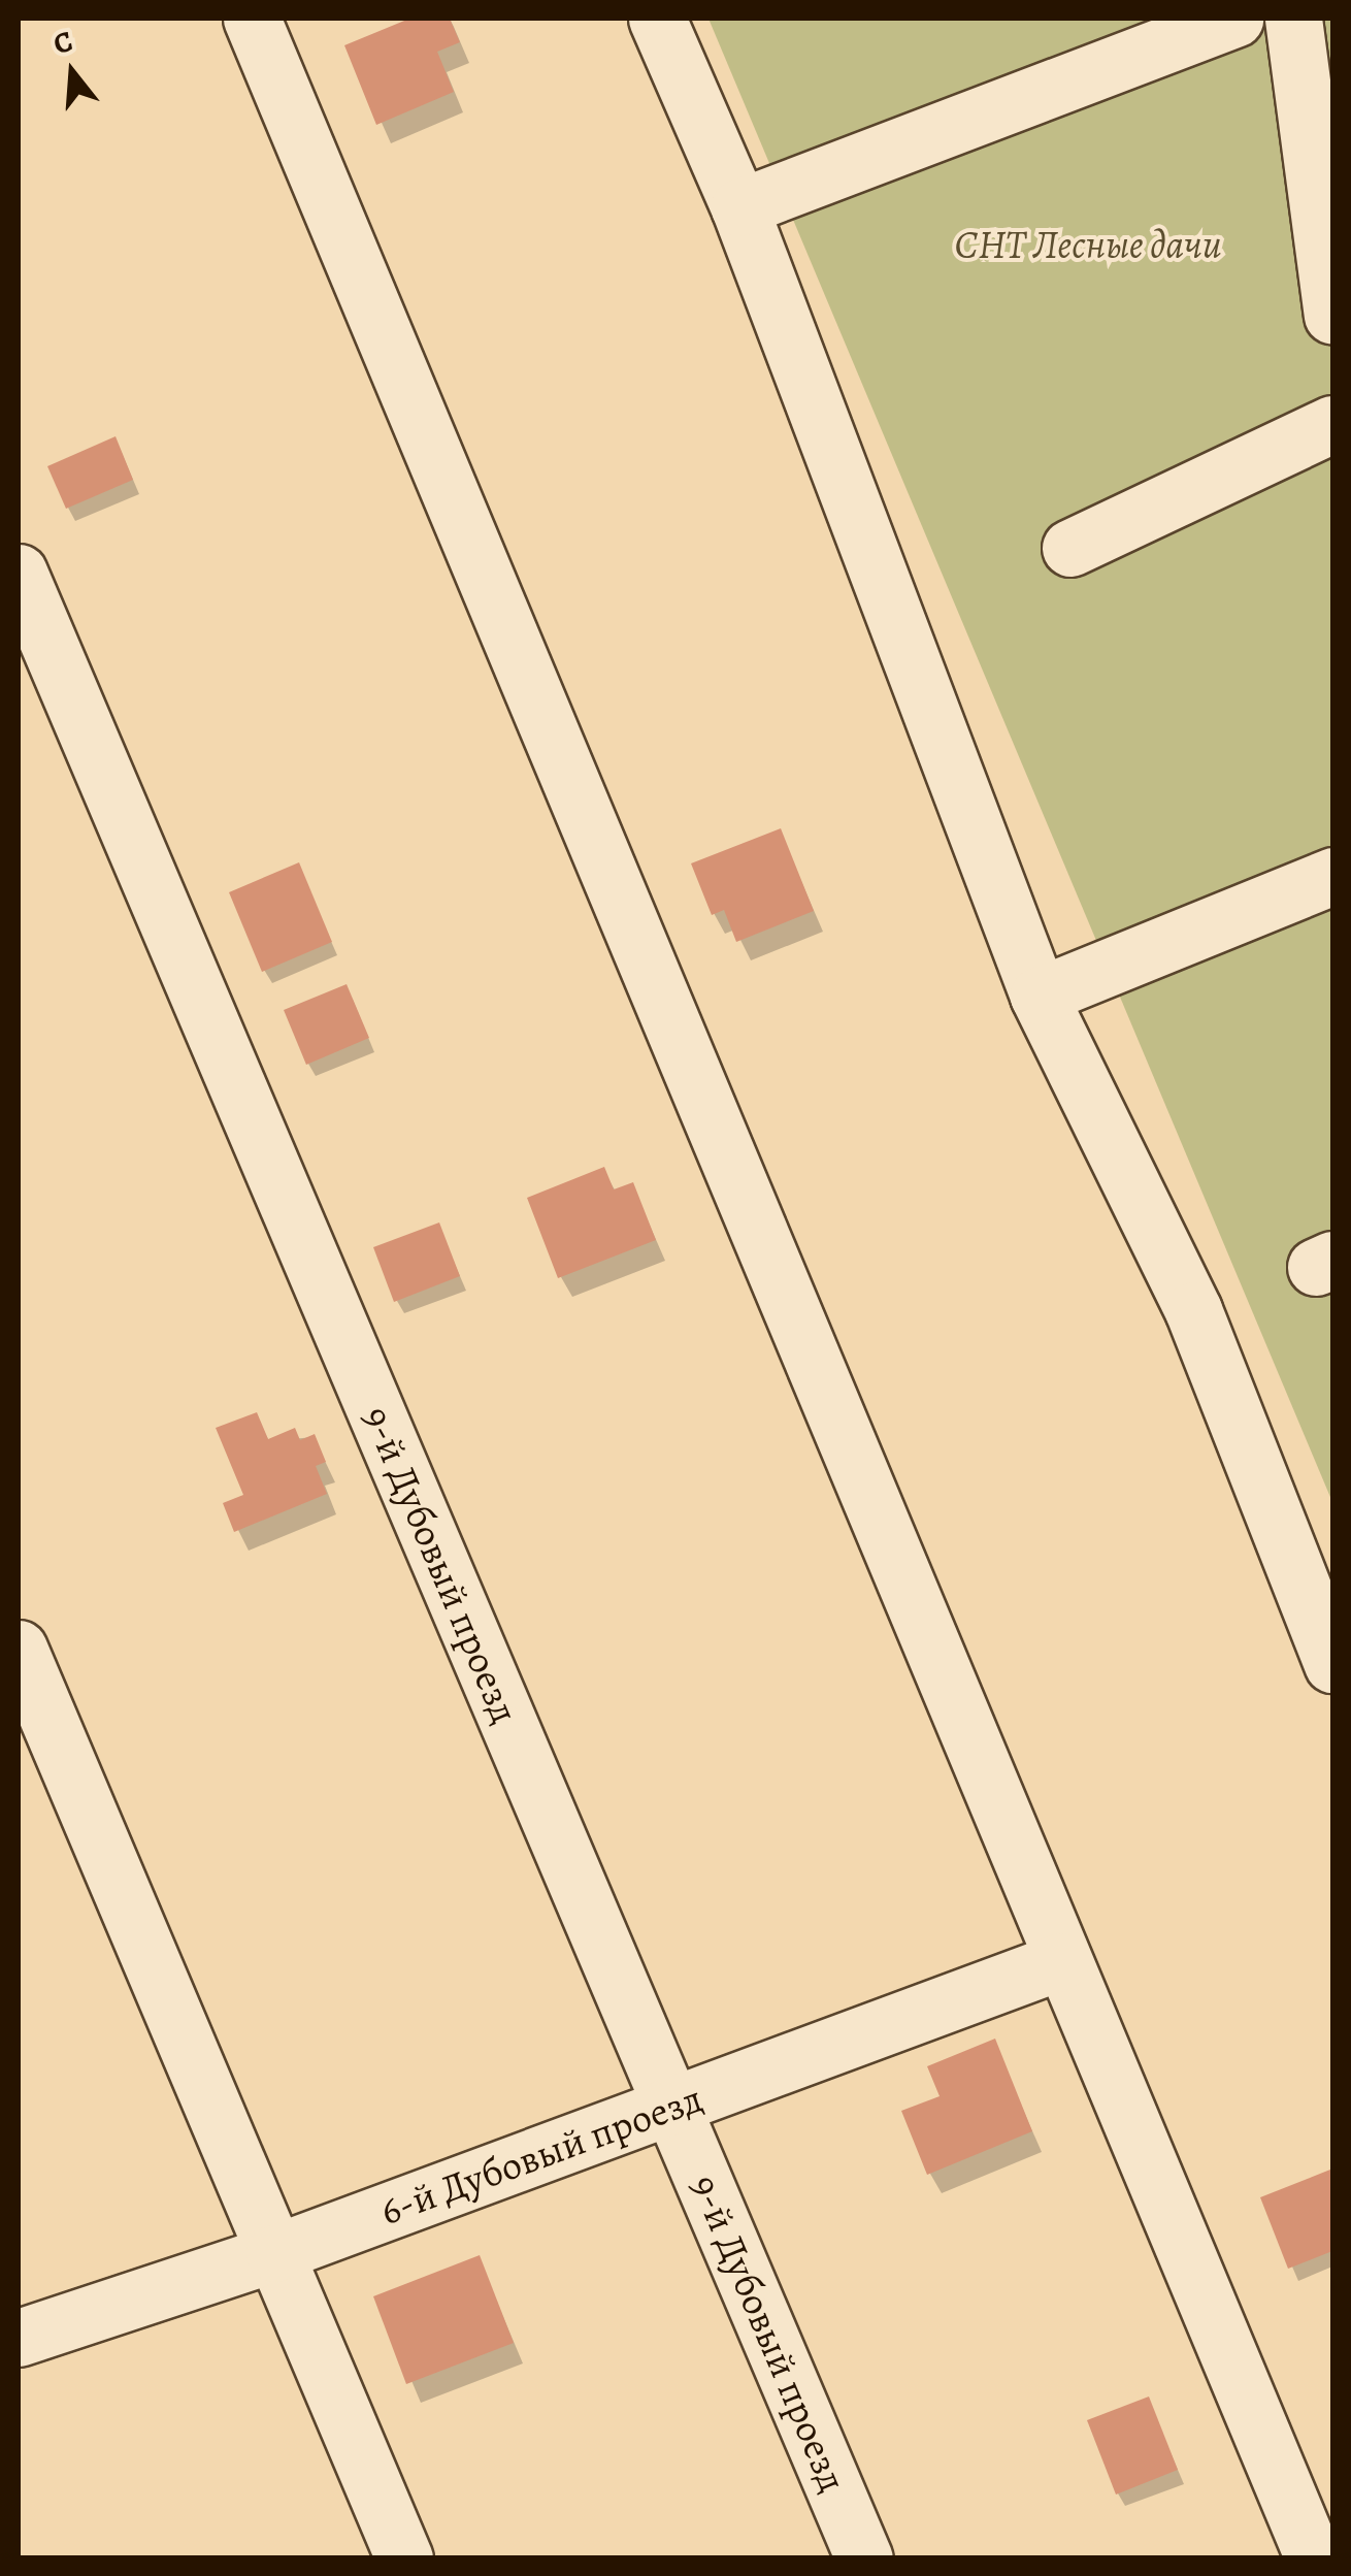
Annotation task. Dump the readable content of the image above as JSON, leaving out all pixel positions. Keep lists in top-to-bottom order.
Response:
{
  "streets": {
    "street": ["9-й Дубовый проезд", "6-й Дубовый проезд"]
  },
  "crossings": [
    ["9-й Дубовый проезд", "6-й Дубовый проезд"]
  ],
  "parks": ["СНТ Лесные дачи"],
  "north": "top"
}
